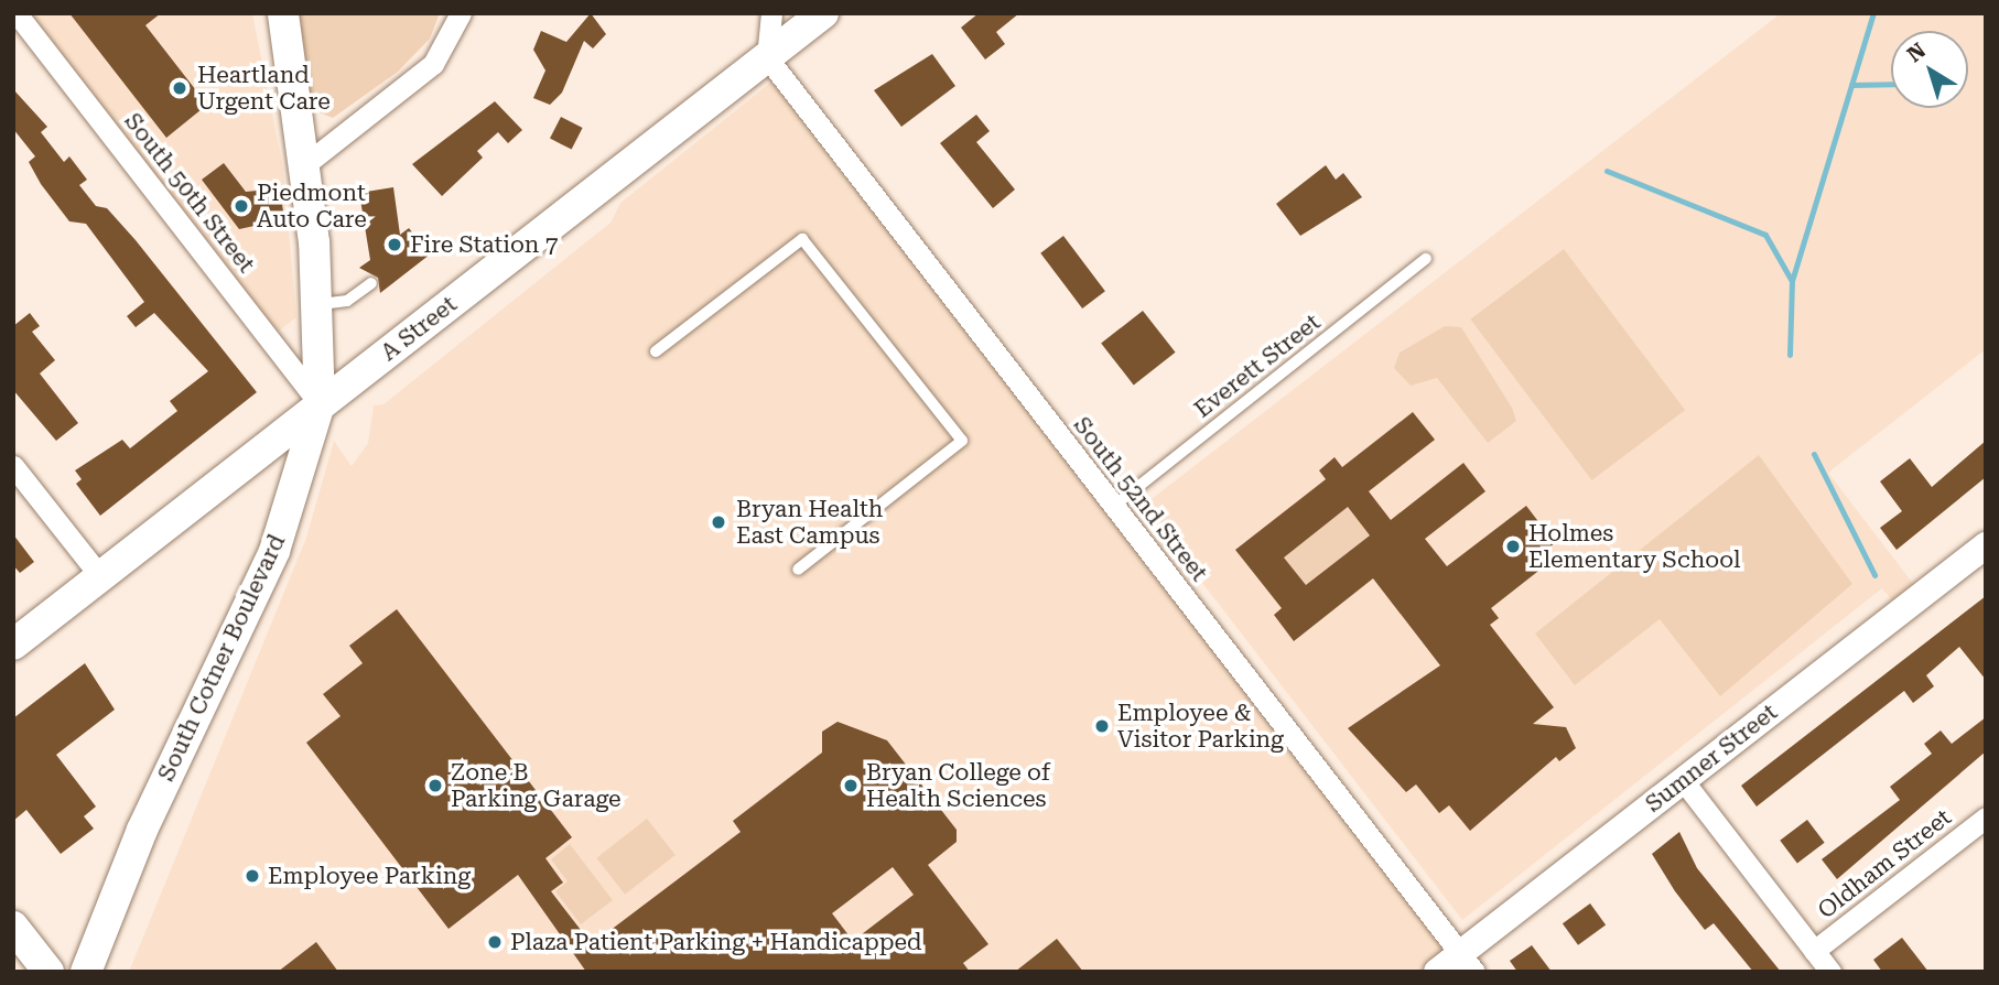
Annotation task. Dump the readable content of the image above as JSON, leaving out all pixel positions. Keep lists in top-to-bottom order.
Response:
{
  "streets": {
    "main road": ["A Street", "South Cotner Boulevard"],
    "street": [
      "South 50th Street",
      "South 52nd Street",
      "Sumner Street",
      "Oldham Street"
    ],
    "lane": ["Everett Street"]
  },
  "crossings": [
    ["South 50th Street", "A Street"],
    ["South 50th Street", "South Cotner Boulevard"],
    ["A Street", "South 52nd Street"],
    ["A Street", "South Cotner Boulevard"],
    ["Everett Street", "South 52nd Street"],
    ["South 52nd Street", "Sumner Street"]
  ],
  "places": [
    "Heartland Urgent Care",
    "Piedmont Auto Care",
    "Fire Station 7",
    "Bryan Health East Campus",
    "Holmes Elementary School",
    "Employee & Visitor Parking",
    "Zone B Parking Garage",
    "Bryan College of Health Sciences",
    "Employee Parking",
    "Plaza Patient Parking + Handicapped"
  ],
  "north": "top left"
}
